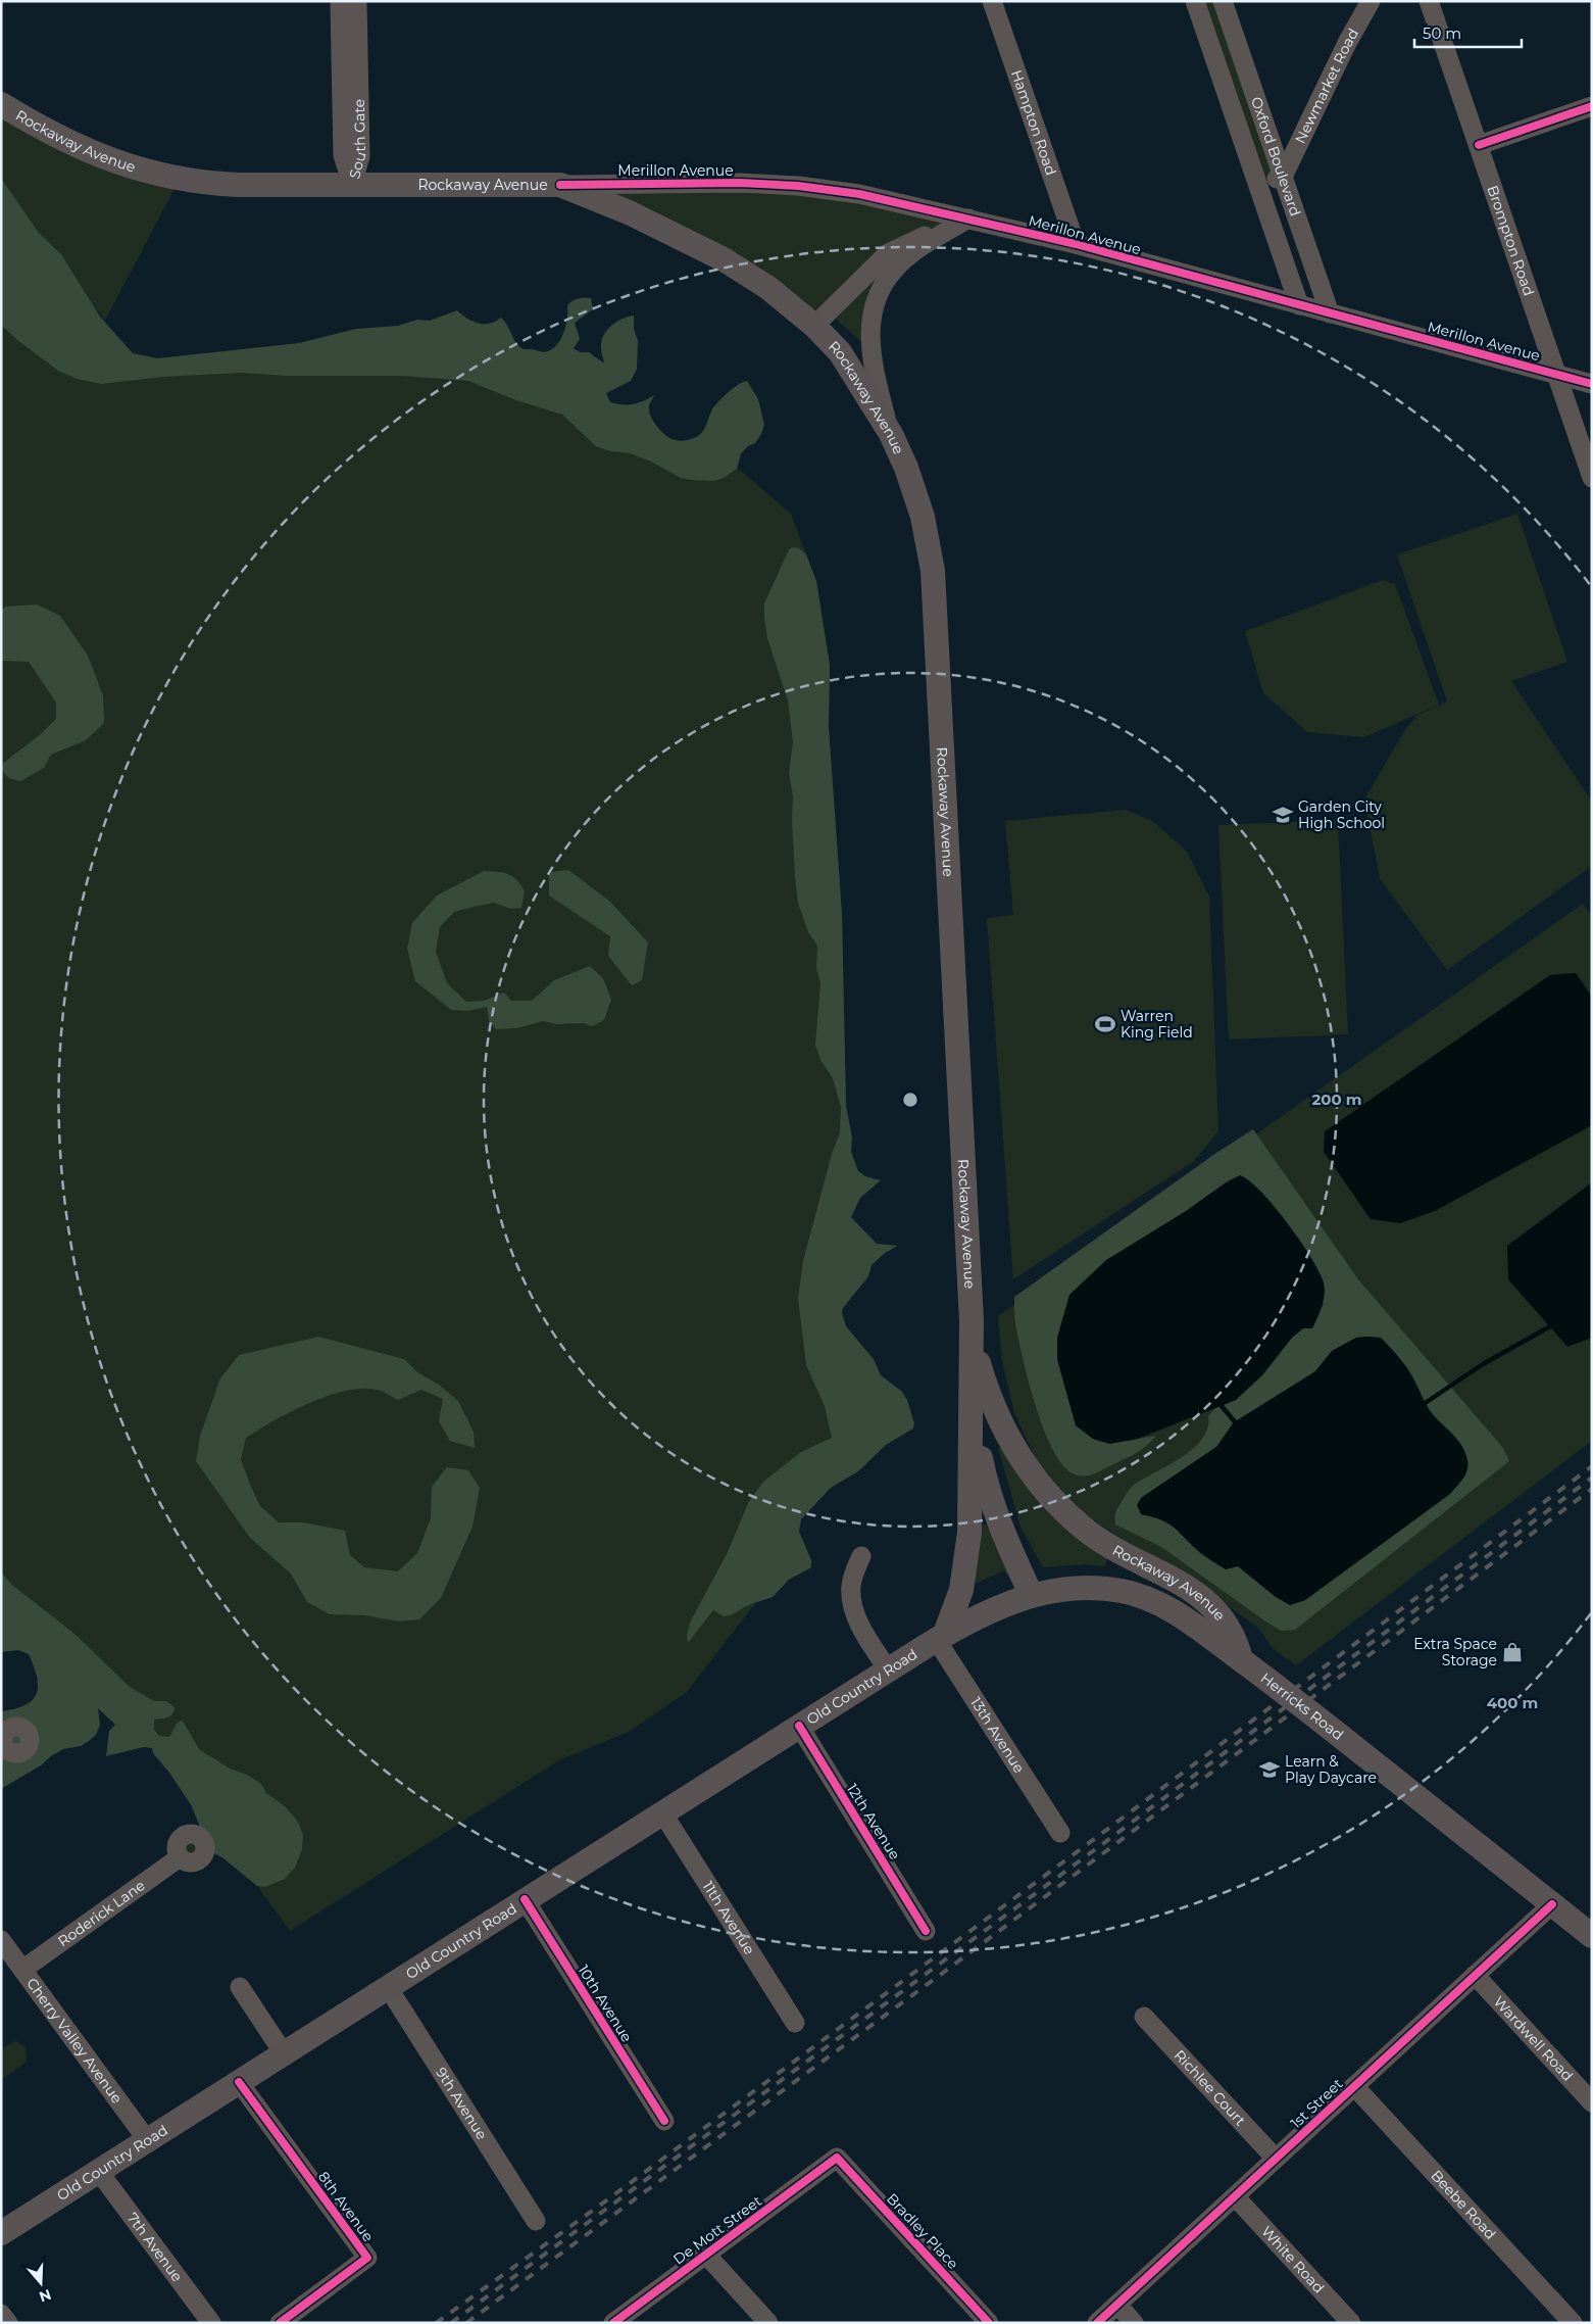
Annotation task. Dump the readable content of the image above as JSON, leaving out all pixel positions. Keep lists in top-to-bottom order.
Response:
{
  "streets": {
    "main road": ["Rockaway Avenue", "Old Country Road", "Herricks Road"],
    "street": [
      "Newmarket Road",
      "Hampton Road",
      "South Gate",
      "Oxford Boulevard",
      "Merillon Avenue",
      "Brompton Road",
      "13th Avenue",
      "12th Avenue",
      "Roderick Lane",
      "11th Avenue",
      "10th Avenue",
      "Wardwell Road",
      "Cherry Valley Avenue",
      "Richlee Court",
      "9th Avenue",
      "1st Street",
      "Beebe Road",
      "8th Avenue",
      "De Mott Street",
      "Bradley Place",
      "7th Avenue",
      "White Road"
    ]
  },
  "crossings": [
    ["Newmarket Road", "Oxford Boulevard"],
    ["Hampton Road", "Merillon Avenue"],
    ["South Gate", "Rockaway Avenue"],
    ["Rockaway Avenue", "Merillon Avenue"],
    ["Rockaway Avenue", "Old Country Road"],
    ["Rockaway Avenue", "Herricks Road"],
    ["Rockaway Avenue", "13th Avenue"],
    ["Oxford Boulevard", "Merillon Avenue"],
    ["Merillon Avenue", "Brompton Road"],
    ["Old Country Road", "Herricks Road"],
    ["Old Country Road", "13th Avenue"],
    ["Old Country Road", "12th Avenue"],
    ["Old Country Road", "11th Avenue"],
    ["Old Country Road", "10th Avenue"],
    ["Old Country Road", "Cherry Valley Avenue"],
    ["Old Country Road", "9th Avenue"],
    ["Old Country Road", "8th Avenue"],
    ["Old Country Road", "7th Avenue"],
    ["Herricks Road", "1st Street"],
    ["Roderick Lane", "Cherry Valley Avenue"],
    ["Wardwell Road", "1st Street"],
    ["Richlee Court", "1st Street"],
    ["1st Street", "Beebe Road"],
    ["1st Street", "White Road"],
    ["De Mott Street", "Bradley Place"]
  ],
  "places": {
    "school or university": ["Garden City High School", "Learn & Play Daycare"],
    "sports": ["Warren King Field"],
    "shop": ["Extra Space Storage"]
  },
  "scale_bar": "50 m",
  "north": "bottom",
  "rings": ["200 m", "400 m"]
}
